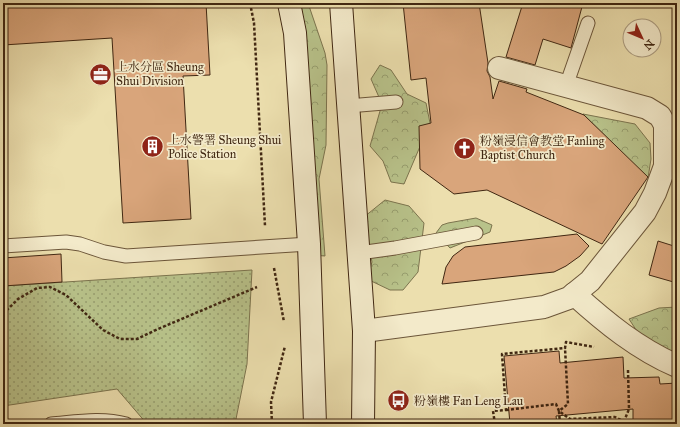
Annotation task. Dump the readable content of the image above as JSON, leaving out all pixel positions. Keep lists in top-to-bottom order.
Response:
{
  "places": {
    "office": ["上水分區 Sheung Shui Division"],
    "building": ["上水警署 Sheung Shui Police Station"],
    "church": ["粉嶺浸信會教堂 Fanling Baptist Church"],
    "bus stop": ["粉嶺樓 Fan Leng Lau"]
  },
  "north": "bottom right"
}
